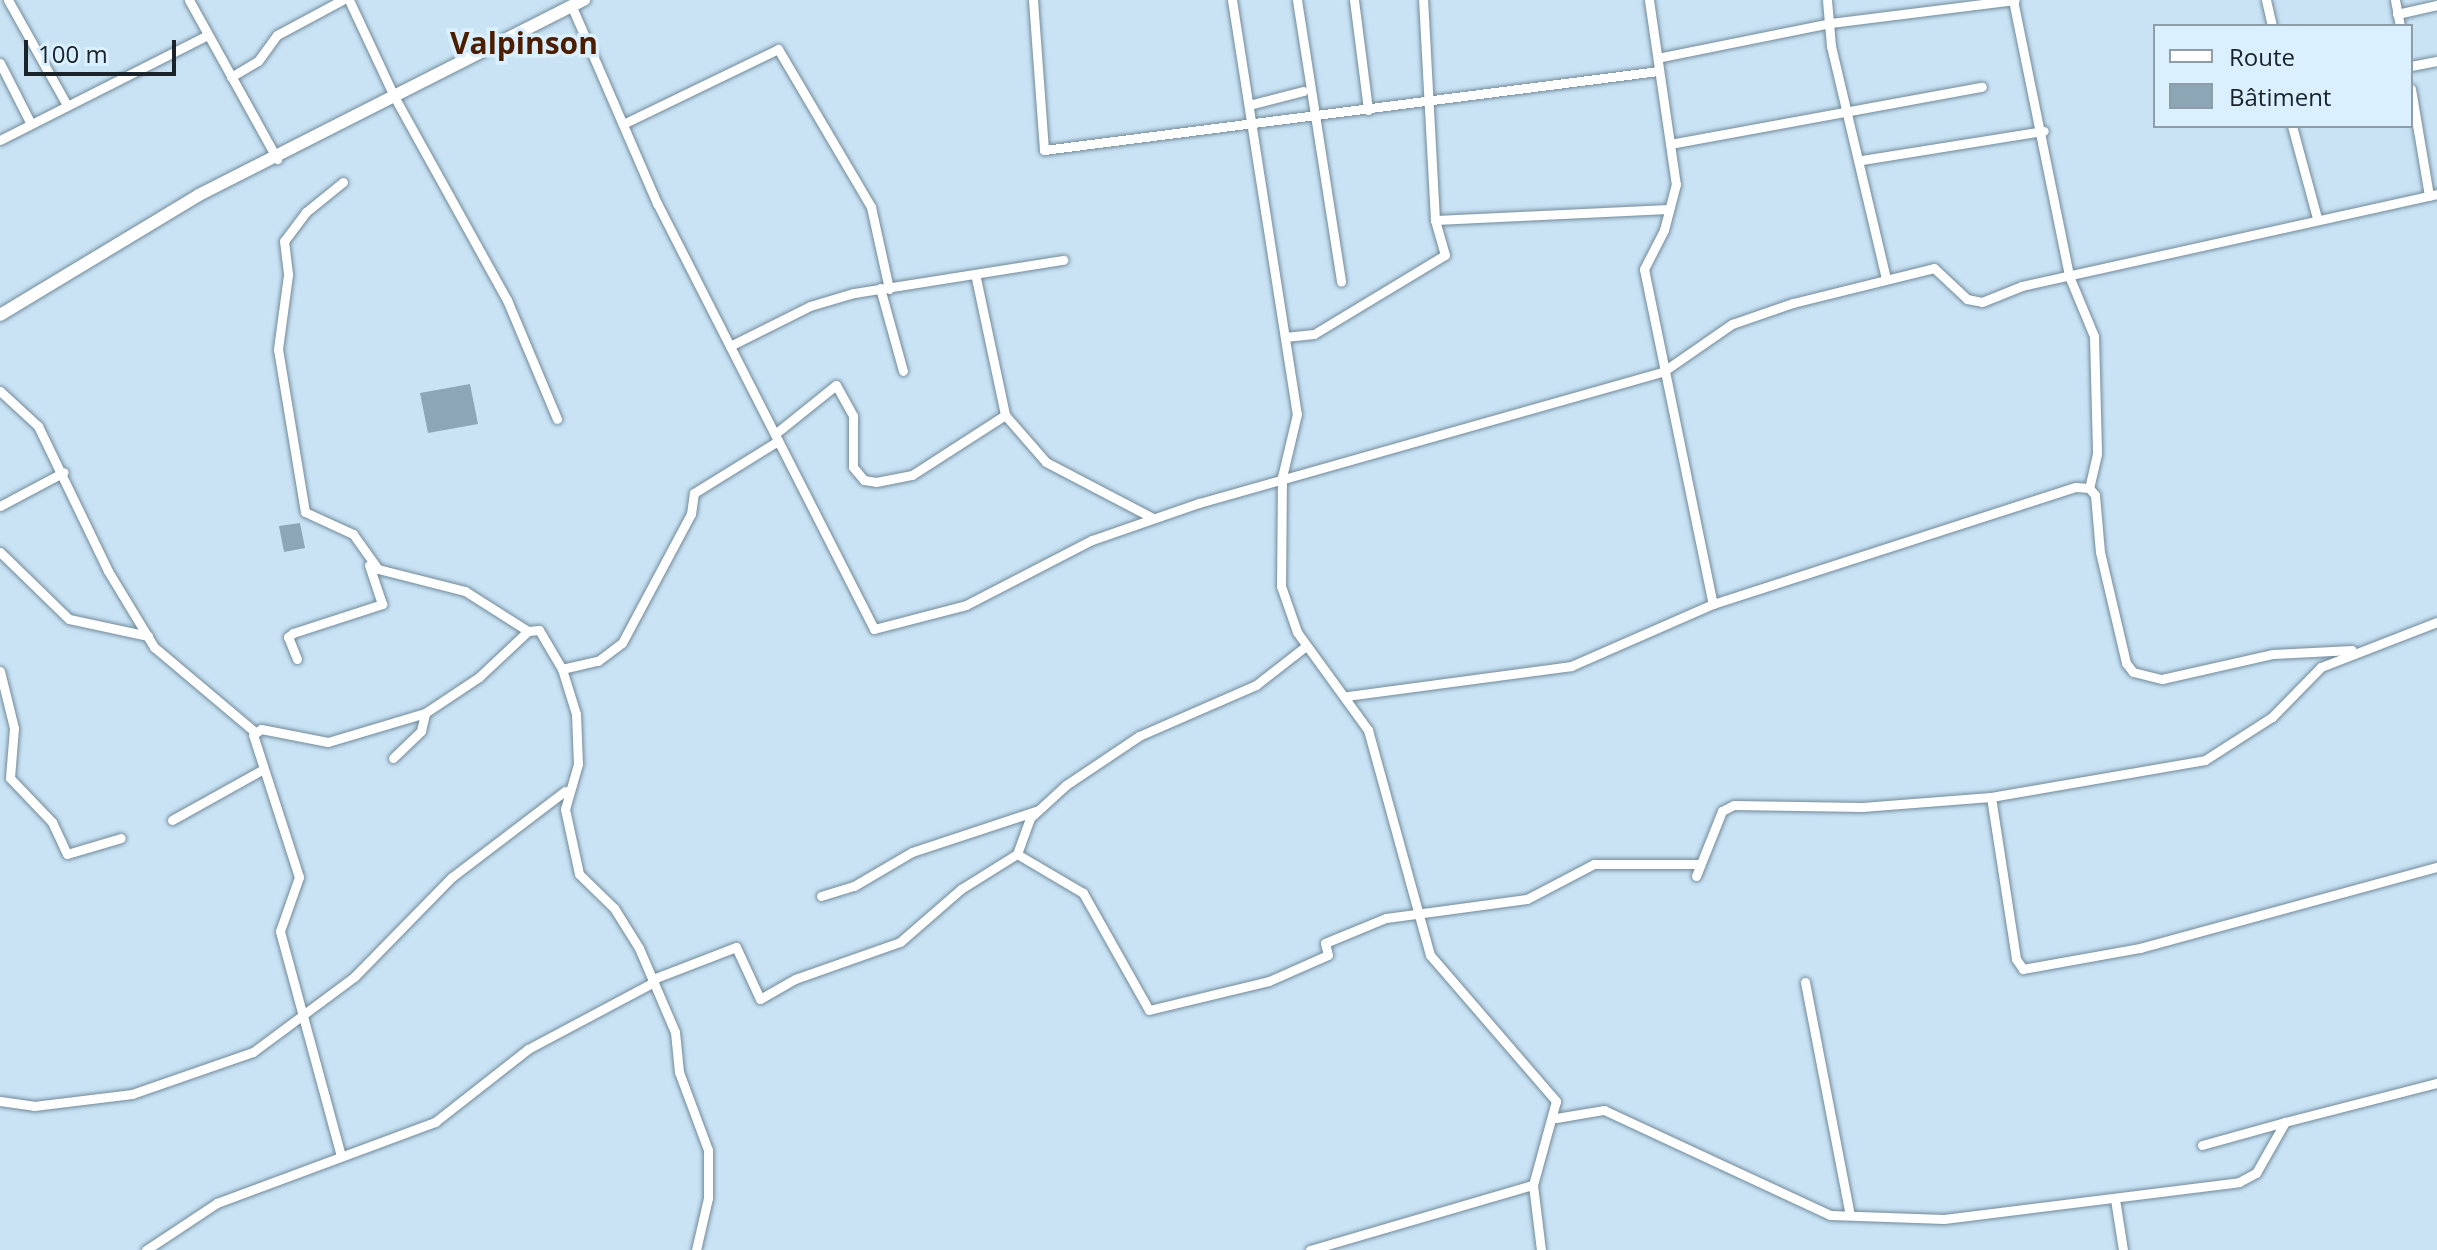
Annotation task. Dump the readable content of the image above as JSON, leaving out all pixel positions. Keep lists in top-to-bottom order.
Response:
{
  "districts": ["Valpinson"],
  "legend": ["Route", "Bâtiment"],
  "scale_bar": "100 m"
}
